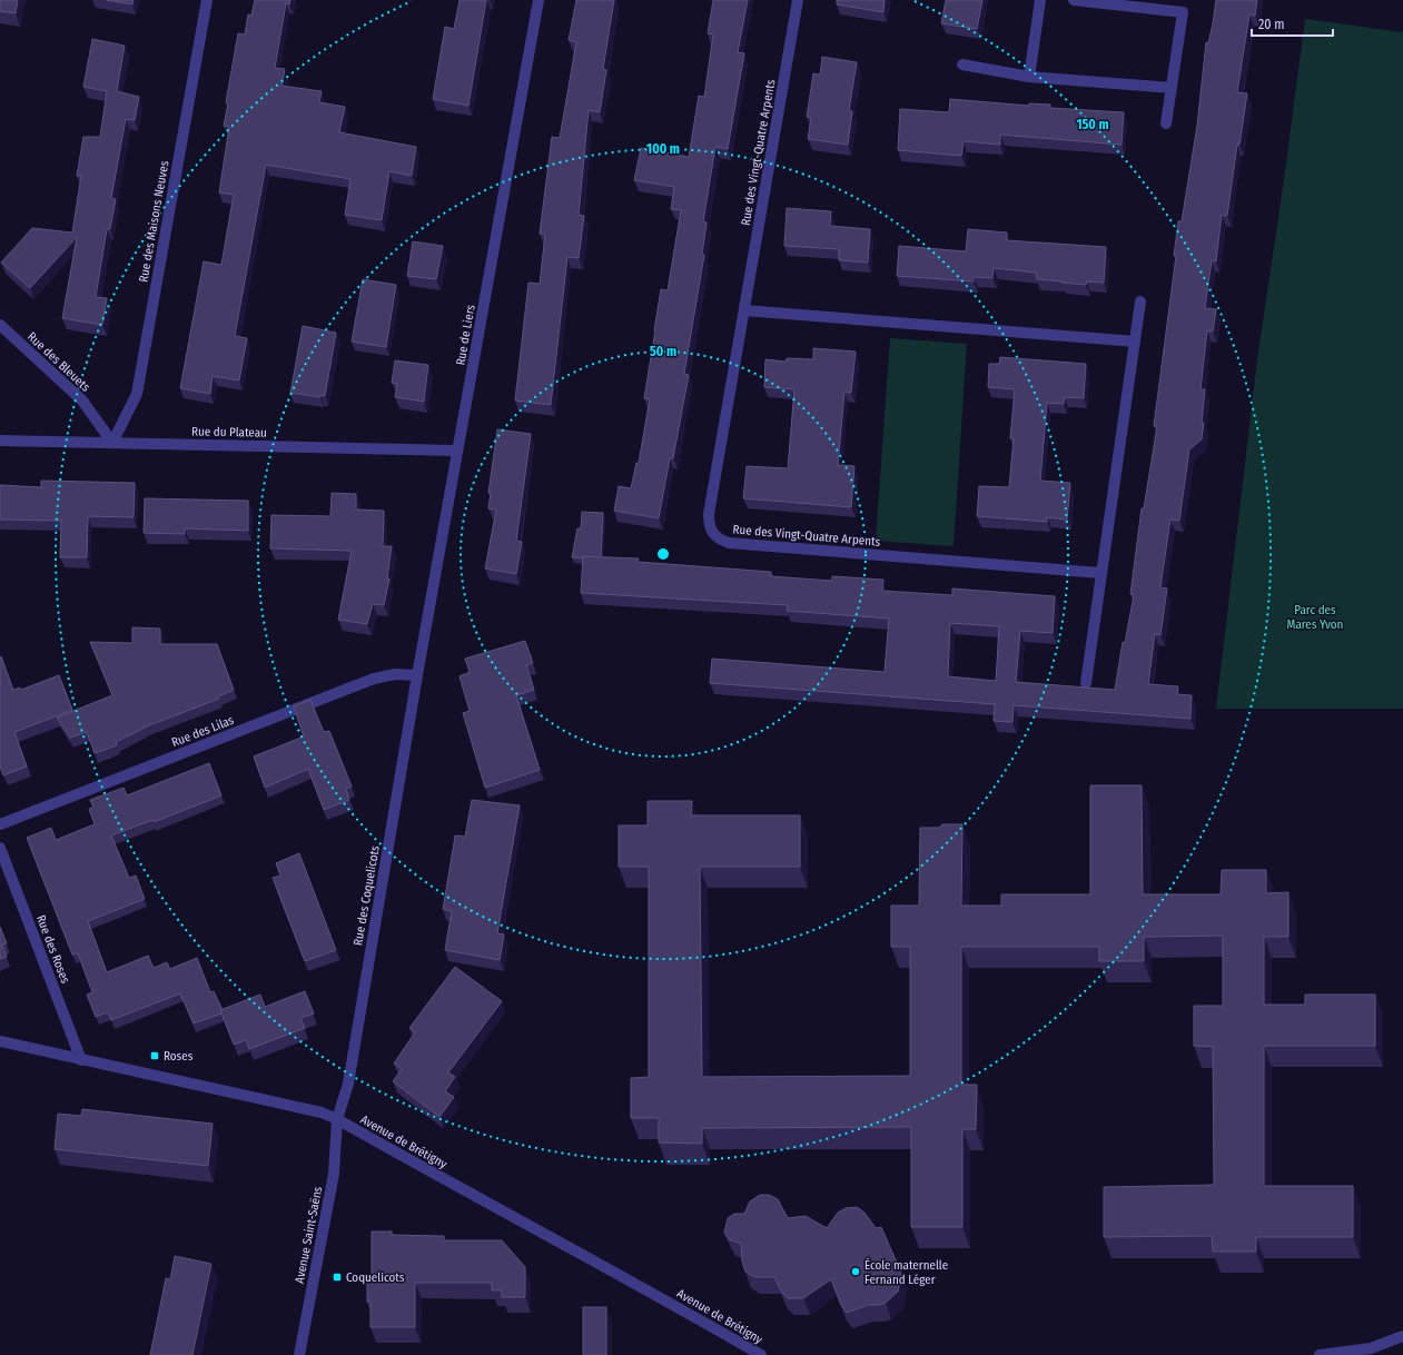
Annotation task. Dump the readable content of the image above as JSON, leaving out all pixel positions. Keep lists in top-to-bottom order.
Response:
{
  "streets": {
    "street": [
      "Rue des Vingt-Quatre Arpents",
      "Rue des Maisons Neuves",
      "Rue de Liers",
      "Rue des Bleuets",
      "Rue du Plateau",
      "Rue des Lilas",
      "Rue des Coquelicots",
      "Rue des Roses",
      "Avenue de Brétigny",
      "Avenue Saint-Saëns"
    ]
  },
  "crossings": [
    ["Rue des Maisons Neuves", "Rue des Bleuets"],
    ["Rue des Maisons Neuves", "Rue du Plateau"],
    ["Rue de Liers", "Rue du Plateau"],
    ["Rue de Liers", "Rue des Lilas"],
    ["Rue de Liers", "Rue des Coquelicots"],
    ["Rue des Bleuets", "Rue du Plateau"],
    ["Rue des Lilas", "Rue des Coquelicots"],
    ["Rue des Coquelicots", "Avenue de Brétigny"],
    ["Rue des Coquelicots", "Avenue Saint-Saëns"],
    ["Rue des Roses", "Avenue de Brétigny"],
    ["Avenue de Brétigny", "Avenue Saint-Saëns"]
  ],
  "parks": ["Parc des Mares Yvon"],
  "places": {
    "transit": ["Roses", "Coquelicots"],
    "other": ["École maternelle Fernand Léger"]
  },
  "scale_bar": "20 m",
  "rings": ["150 m", "100 m", "50 m"]
}
